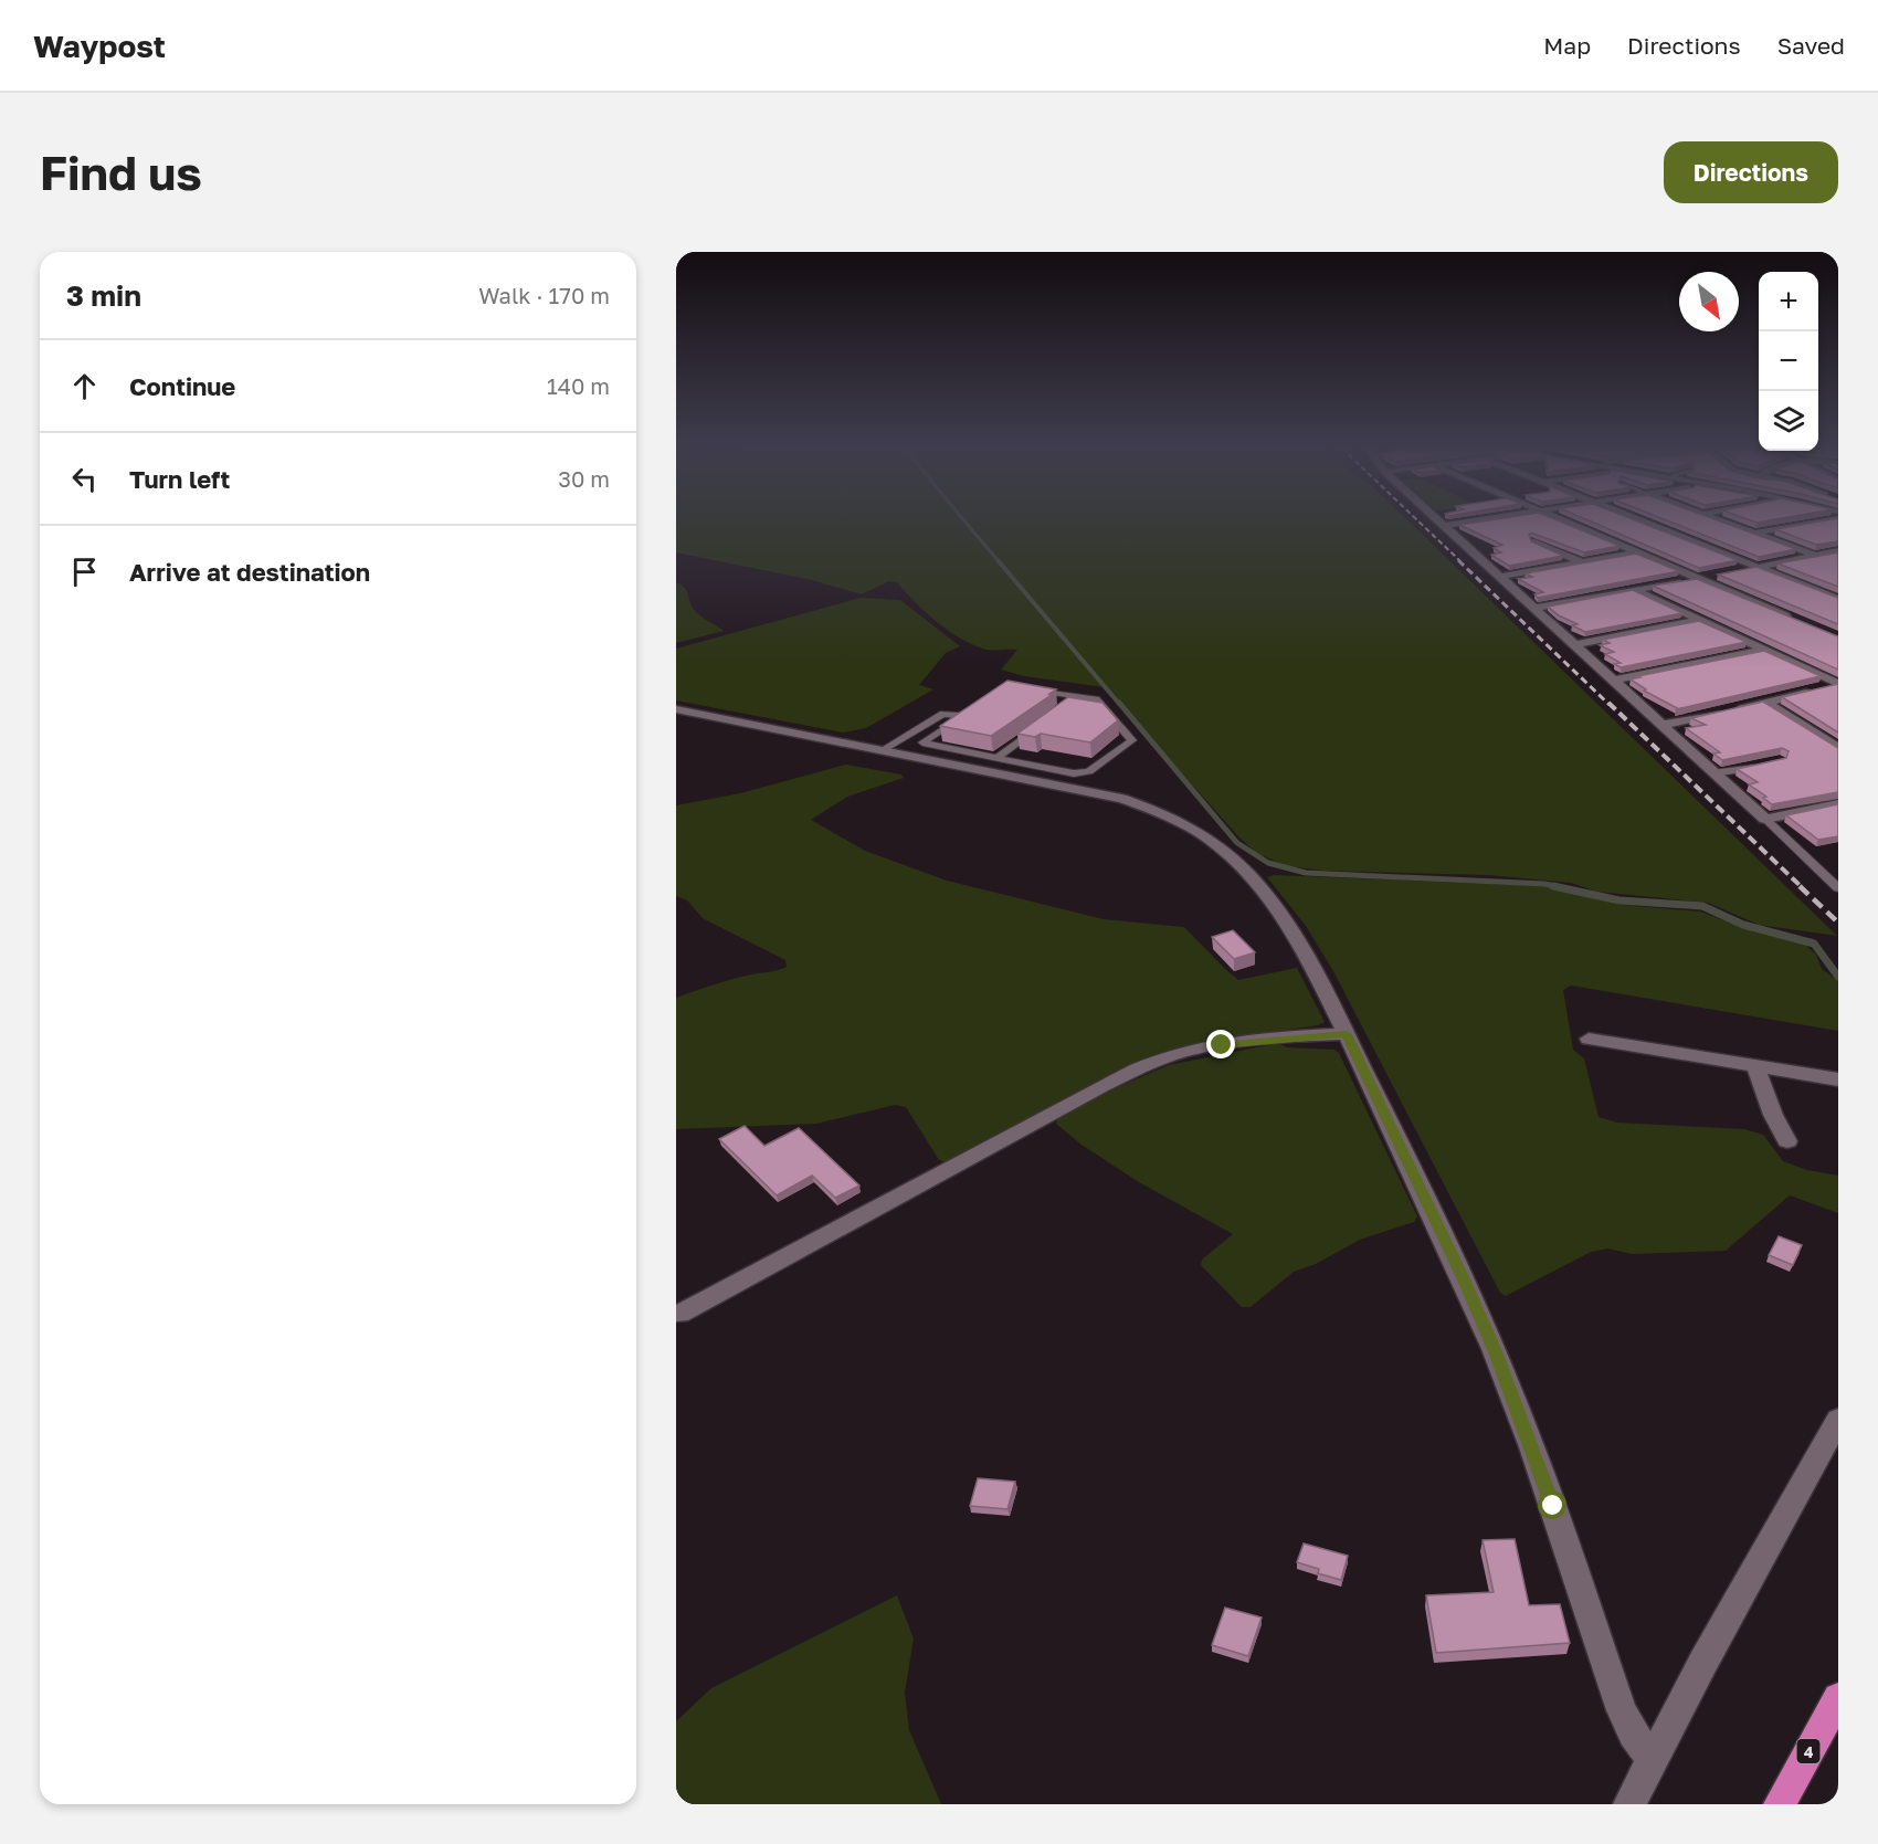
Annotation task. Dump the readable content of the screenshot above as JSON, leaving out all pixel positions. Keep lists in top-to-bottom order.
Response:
{
  "streets": {
    "highway": ["4"]
  },
  "north": "bottom right",
  "page": {
    "header": "Waypost",
    "nav": ["Map", "Directions", "Saved"],
    "buttons": "Directions",
    "title": "Find us",
    "heading": ["3 min", "Walk · 170 m"],
    "map_buttons": ["+", "−"],
    "list": [
      ["Continue", "140 m"],
      ["Turn left", "30 m"],
      "Arrive at destination"
    ]
  }
}
